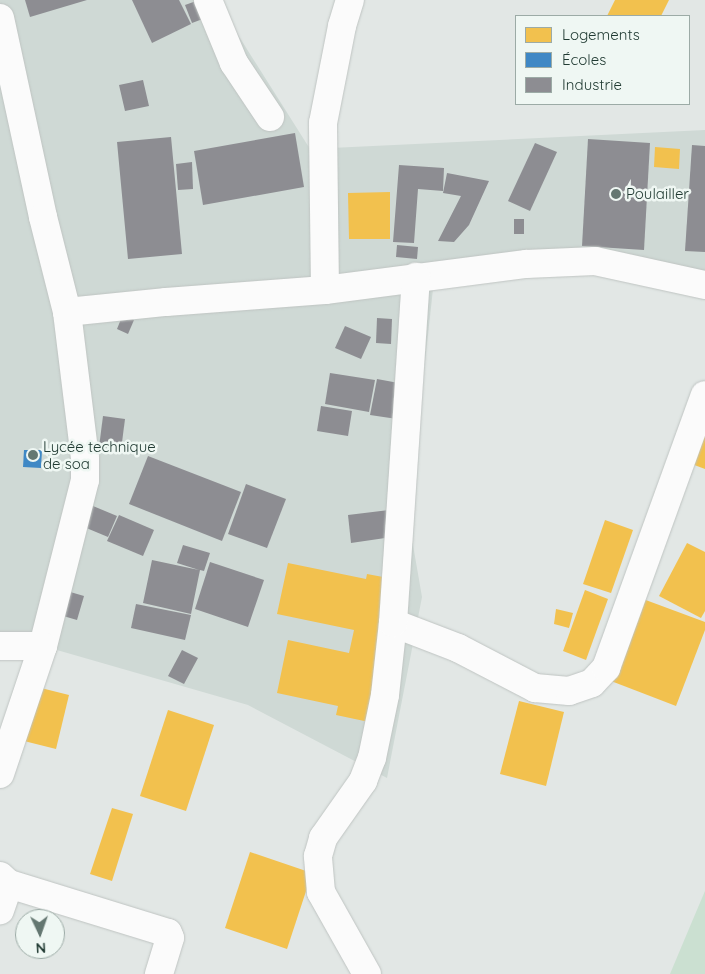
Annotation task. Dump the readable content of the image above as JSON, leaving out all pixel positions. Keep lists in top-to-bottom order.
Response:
{
  "places": ["Poulailler", "Lycée technique de soa"],
  "legend": ["Logements", "Écoles", "Industrie"],
  "north": "bottom"
}
